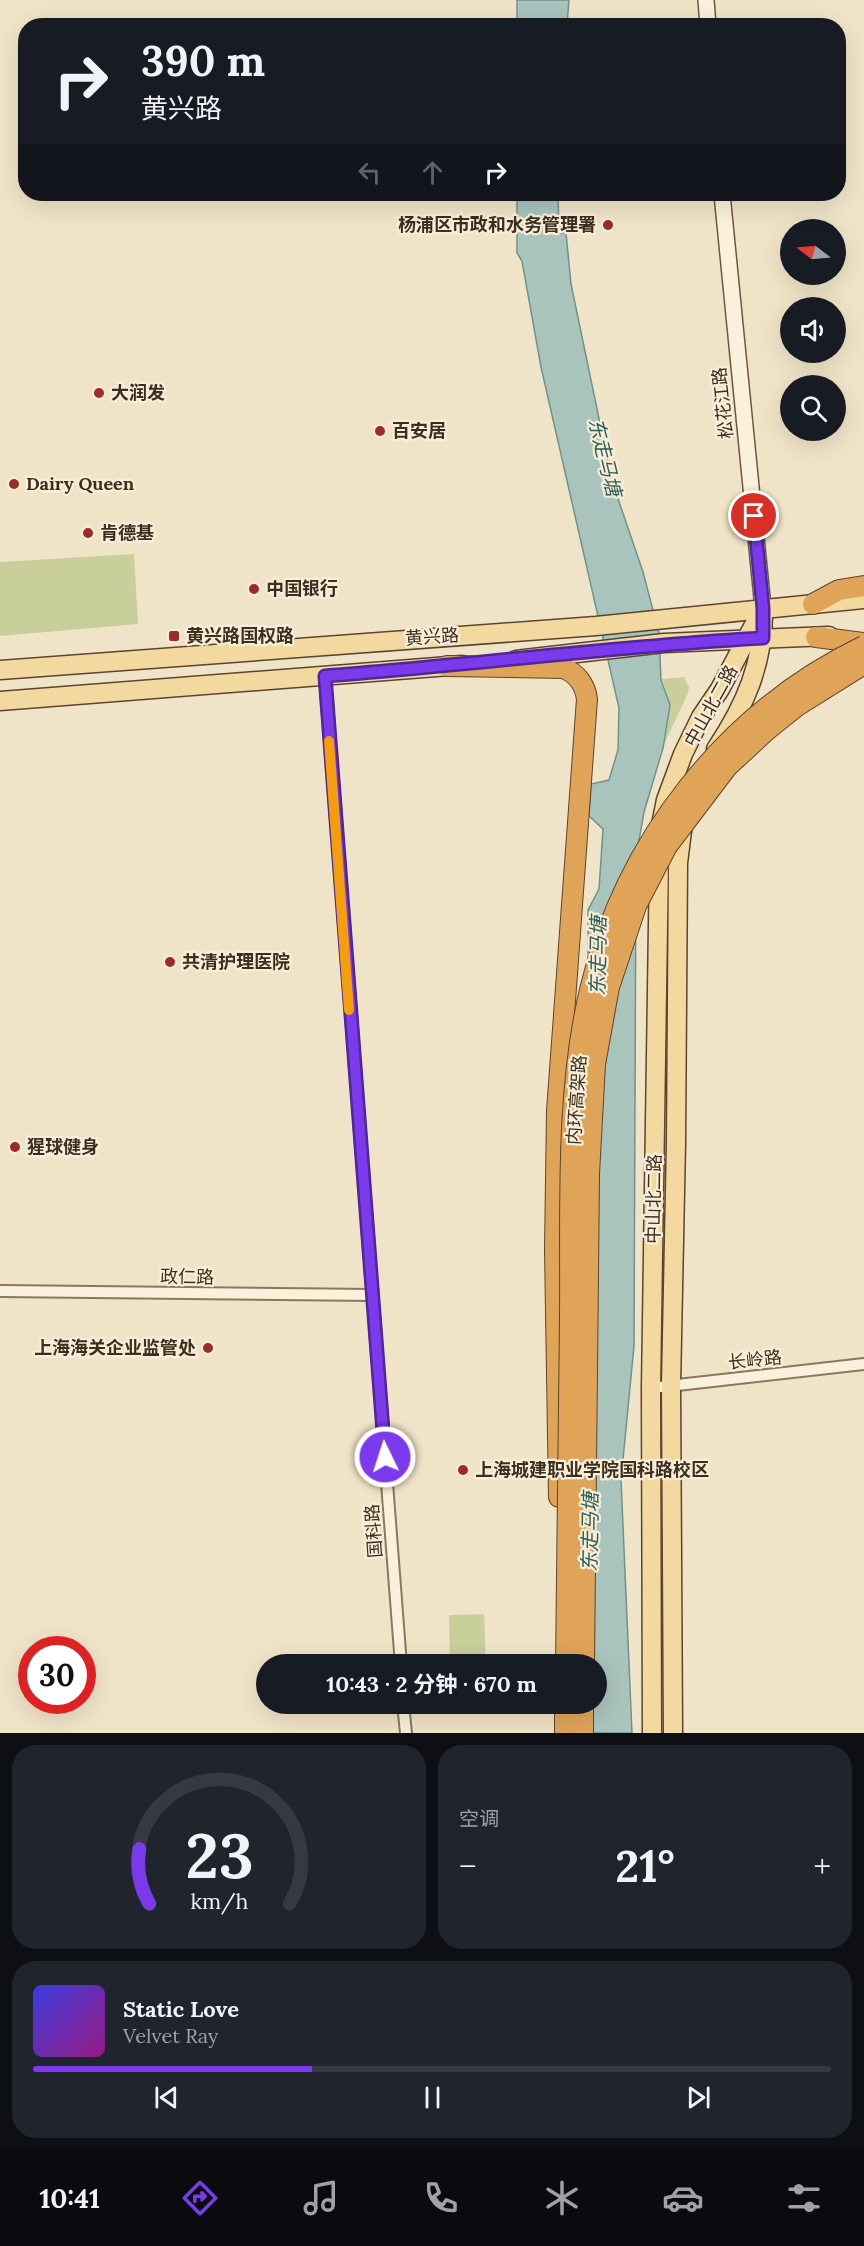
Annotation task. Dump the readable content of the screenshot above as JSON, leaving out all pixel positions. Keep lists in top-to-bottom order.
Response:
{
  "streets": {
    "highway": ["内环高架路"],
    "main road": ["松花江路", "黄兴路", "中山北二路"],
    "street": ["政仁路", "长岭路", "国科路"]
  },
  "crossings": [
    ["松花江路", "黄兴路"],
    ["松花江路", "中山北二路"],
    ["黄兴路", "中山北二路"],
    ["黄兴路", "国科路"],
    ["中山北二路", "长岭路"],
    ["政仁路", "国科路"]
  ],
  "water": ["东走马塘"],
  "places": {
    "other": [
      "杨浦区市政和水务管理署",
      "大润发",
      "百安居",
      "Dairy Queen",
      "肯德基",
      "中国银行",
      "共清护理医院",
      "猩球健身",
      "上海海关企业监管处",
      "上海城建职业学院国科路校区"
    ],
    "transit": ["黄兴路国权路"]
  },
  "north": "left",
  "page": {
    "turn": ["390 m", "黄兴路"],
    "limit": "30",
    "trip": "10:43 · 2 分钟 · 670 m",
    "tile": "空调",
    "heat": ["−", "21°", "+"],
    "song": ["Static Love", "Velvet Ray"],
    "tabs": "10:41",
    "gauge": ["23", "km/h"]
  }
}
